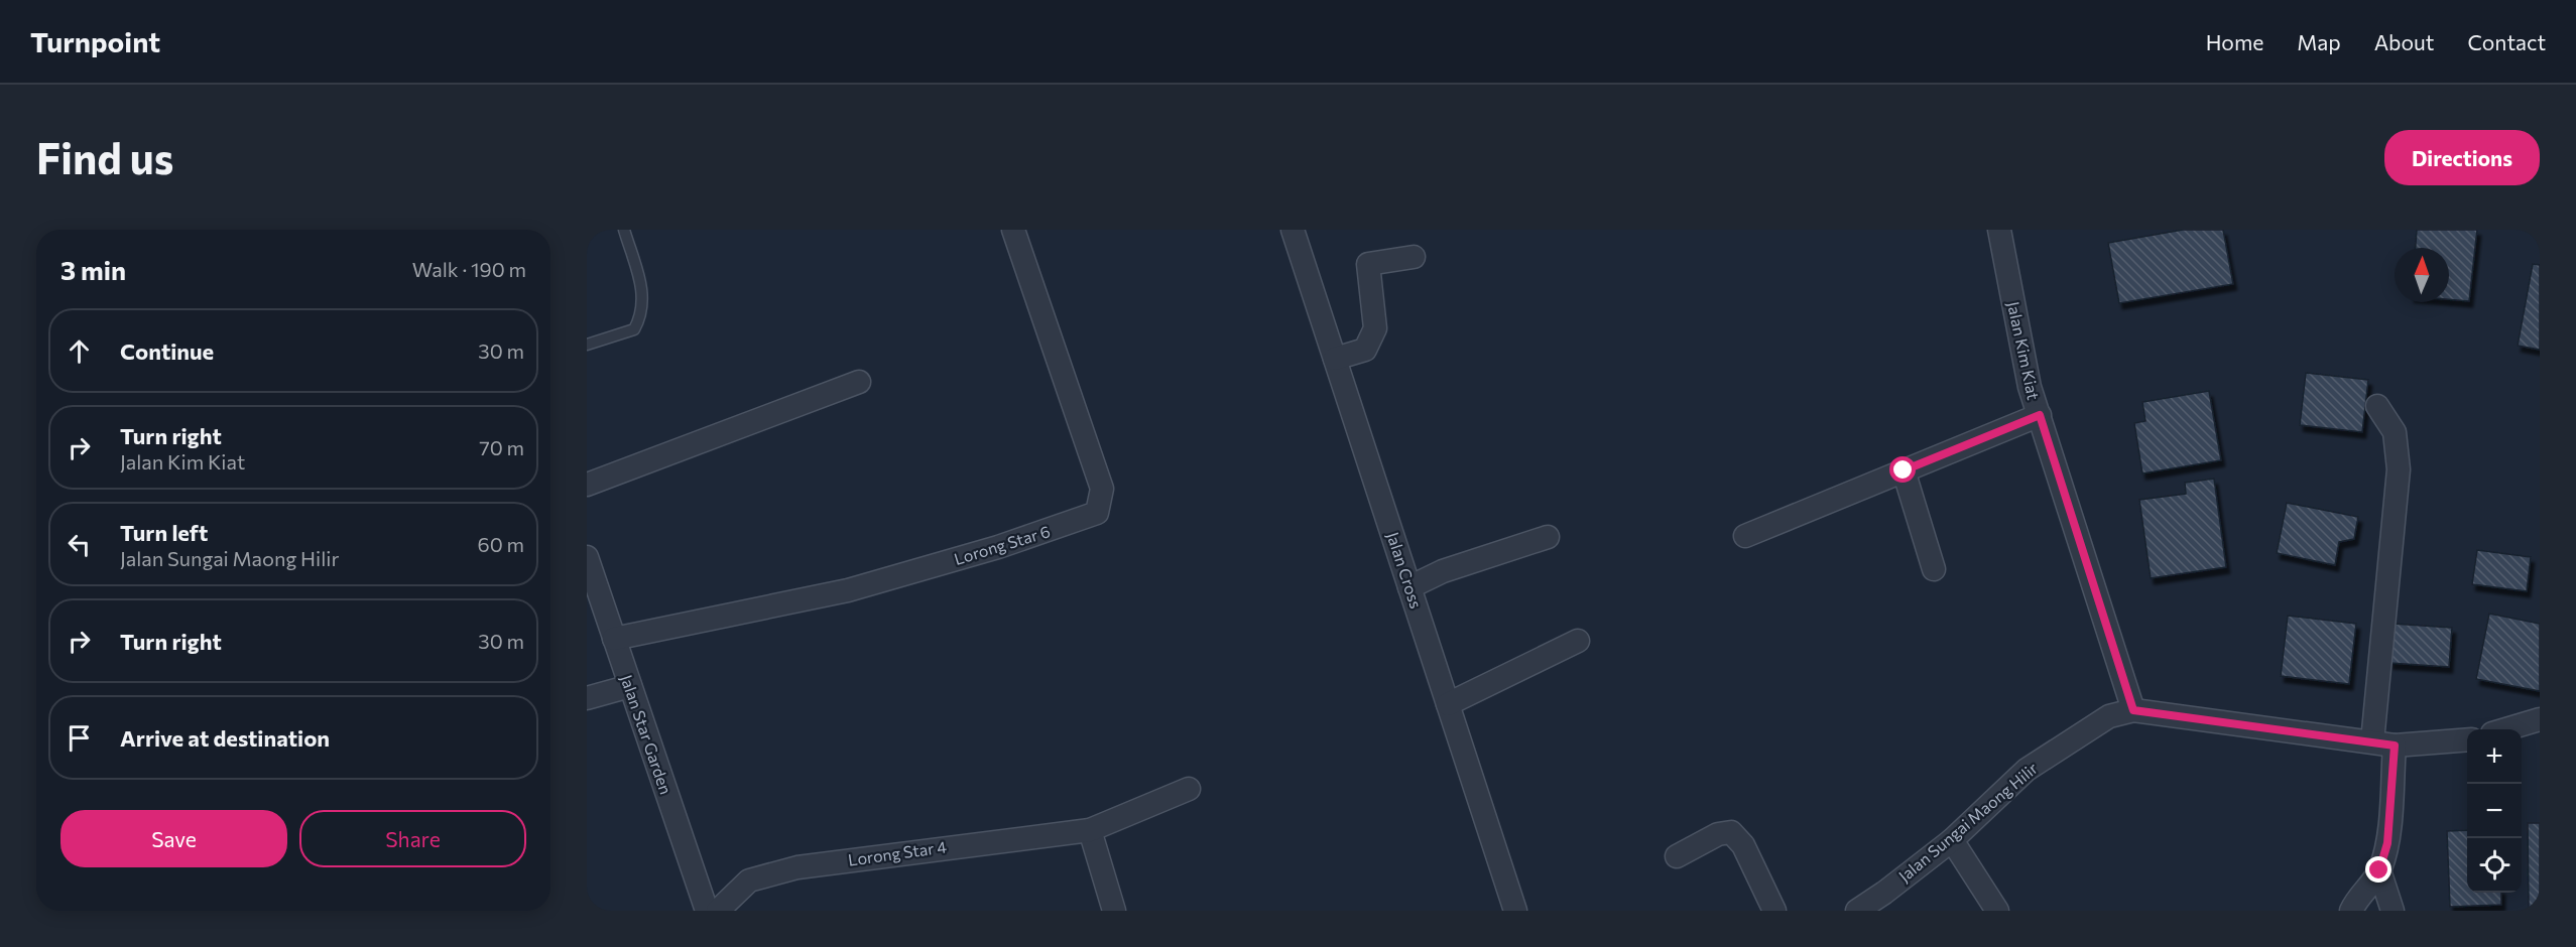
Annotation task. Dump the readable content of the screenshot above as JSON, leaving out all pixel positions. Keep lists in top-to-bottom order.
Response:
{
  "streets": {
    "street": [
      "Jalan Kim Kiat",
      "Lorong Star 6",
      "Jalan Cross",
      "Jalan Star Garden",
      "Jalan Sungai Maong Hilir",
      "Lorong Star 4"
    ]
  },
  "crossings": [
    ["Jalan Kim Kiat", "Jalan Sungai Maong Hilir"],
    ["Lorong Star 6", "Jalan Star Garden"]
  ],
  "north": "top",
  "page": {
    "header": "Turnpoint",
    "nav": [
      "Home",
      "Map",
      "About",
      "Contact"
    ],
    "buttons": [
      "Directions",
      ["Save", "Share"]
    ],
    "title": "Find us",
    "heading": ["3 min", "Walk · 190 m"],
    "list": [
      ["Continue", "30 m"],
      ["Turn right", "Jalan Kim Kiat", "70 m"],
      ["Turn left", "Jalan Sungai Maong Hilir", "60 m"],
      ["Turn right", "30 m"],
      "Arrive at destination"
    ],
    "map_buttons": ["+", "−"]
  }
}
